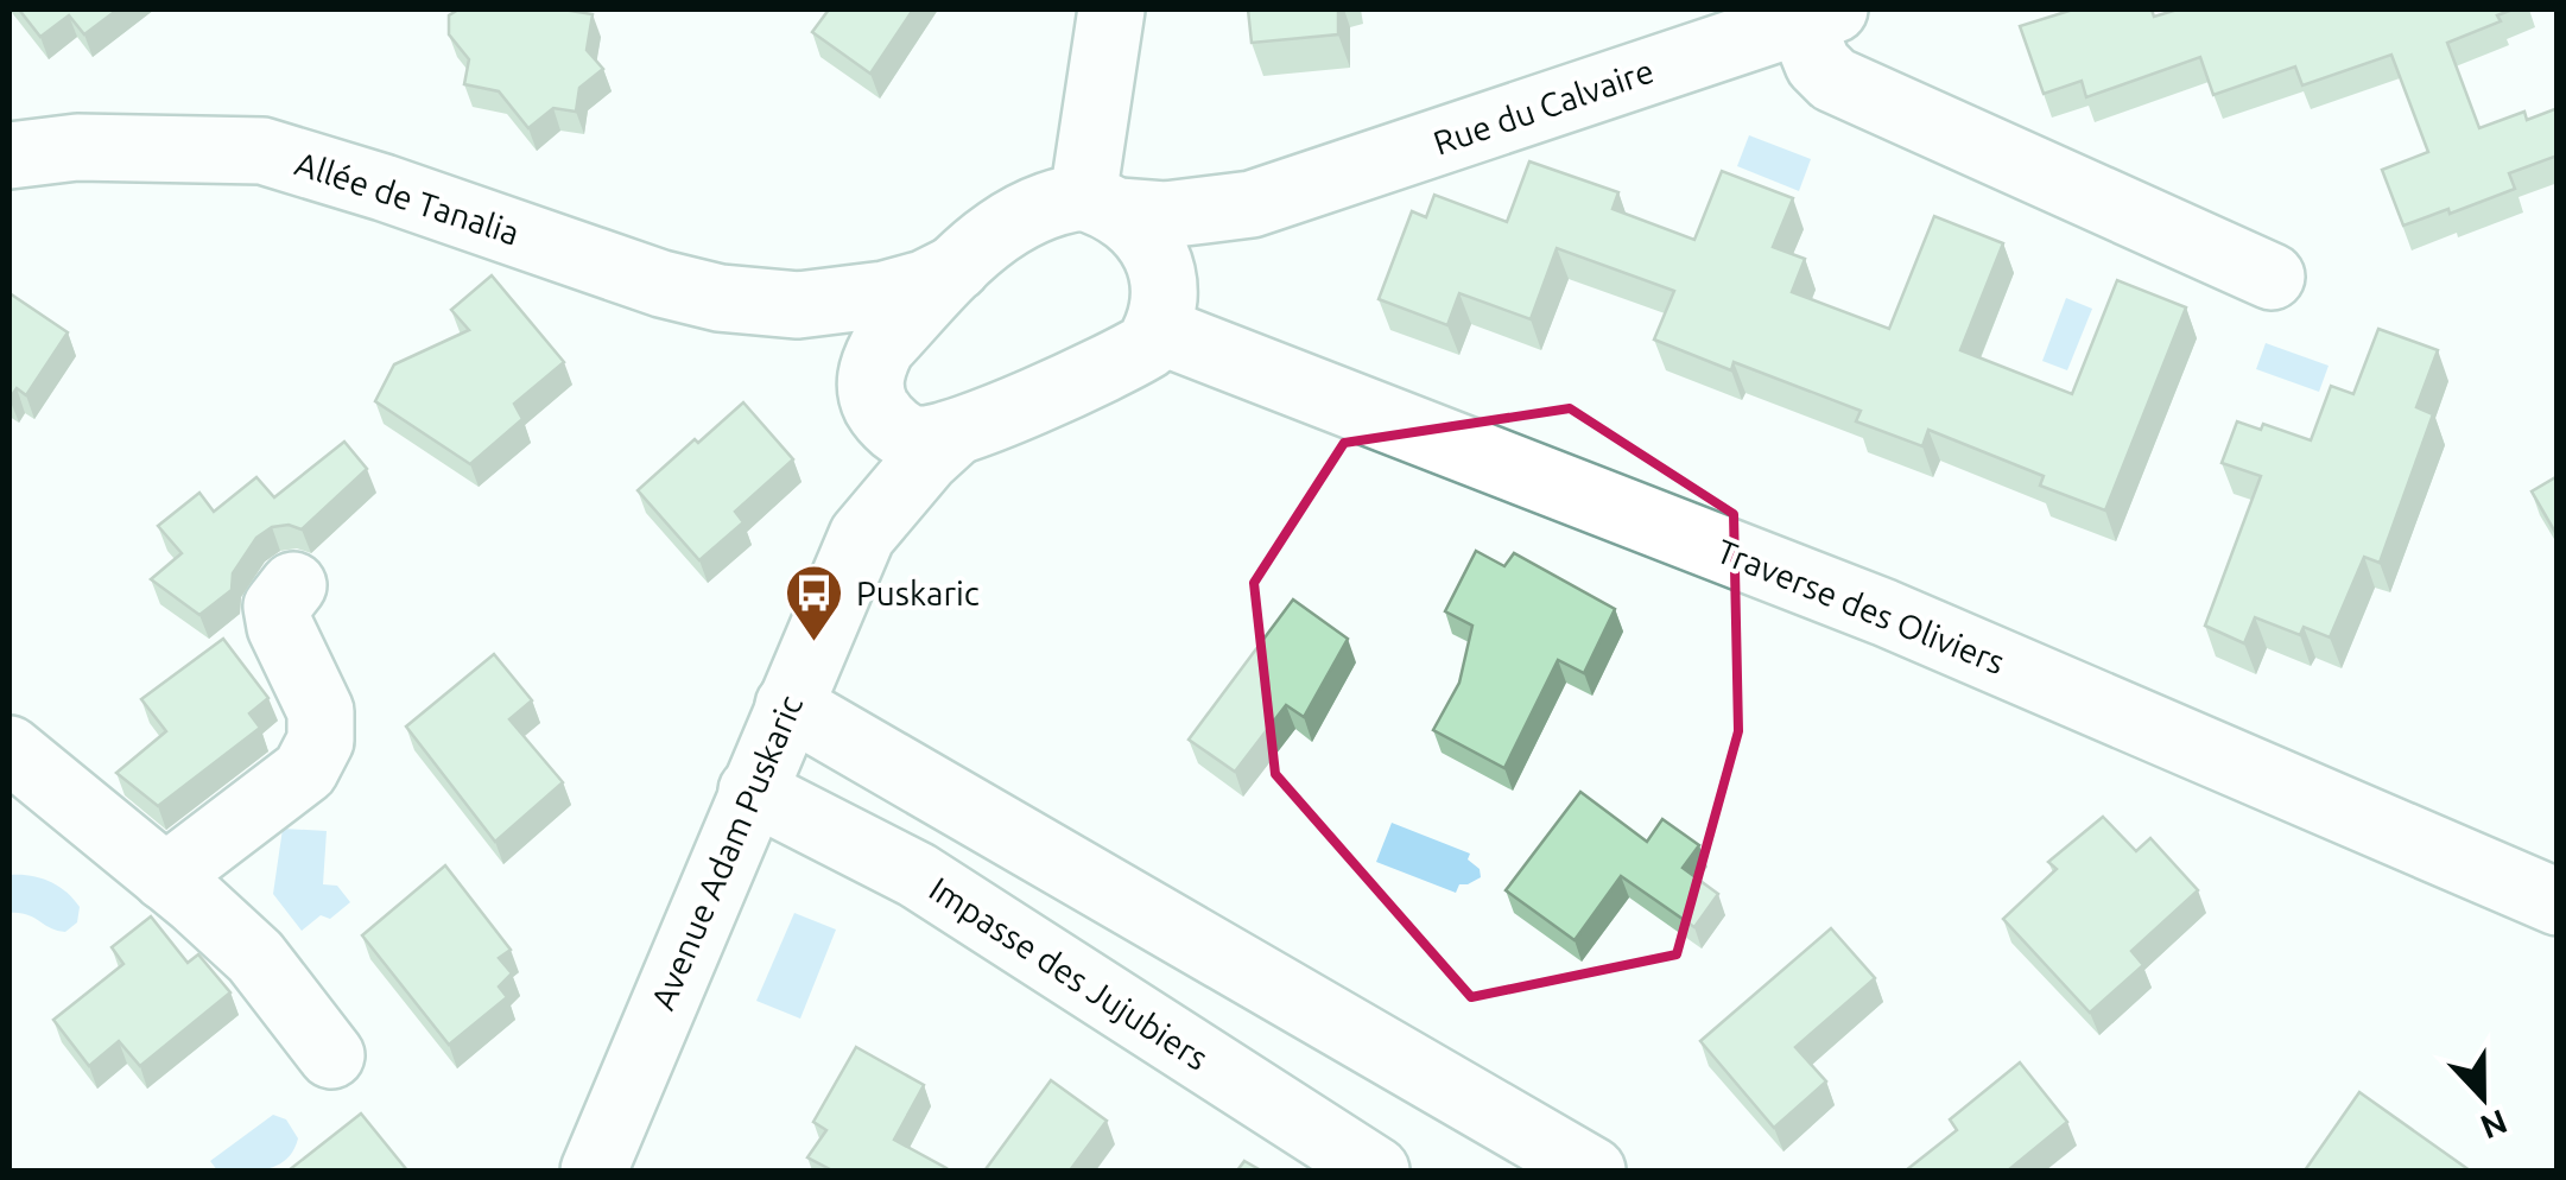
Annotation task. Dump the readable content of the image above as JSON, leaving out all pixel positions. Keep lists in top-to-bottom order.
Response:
{
  "streets": {
    "street": [
      "Rue du Calvaire",
      "Allée de Tanalia",
      "Traverse des Oliviers",
      "Avenue Adam Puskaric",
      "Impasse des Jujubiers"
    ]
  },
  "crossings": [
    ["Rue du Calvaire", "Allée de Tanalia"],
    ["Rue du Calvaire", "Traverse des Oliviers"],
    ["Rue du Calvaire", "Avenue Adam Puskaric"],
    ["Allée de Tanalia", "Avenue Adam Puskaric"],
    ["Avenue Adam Puskaric", "Impasse des Jujubiers"]
  ],
  "places": {
    "bus stop": ["Puskaric"]
  },
  "north": "bottom"
}
